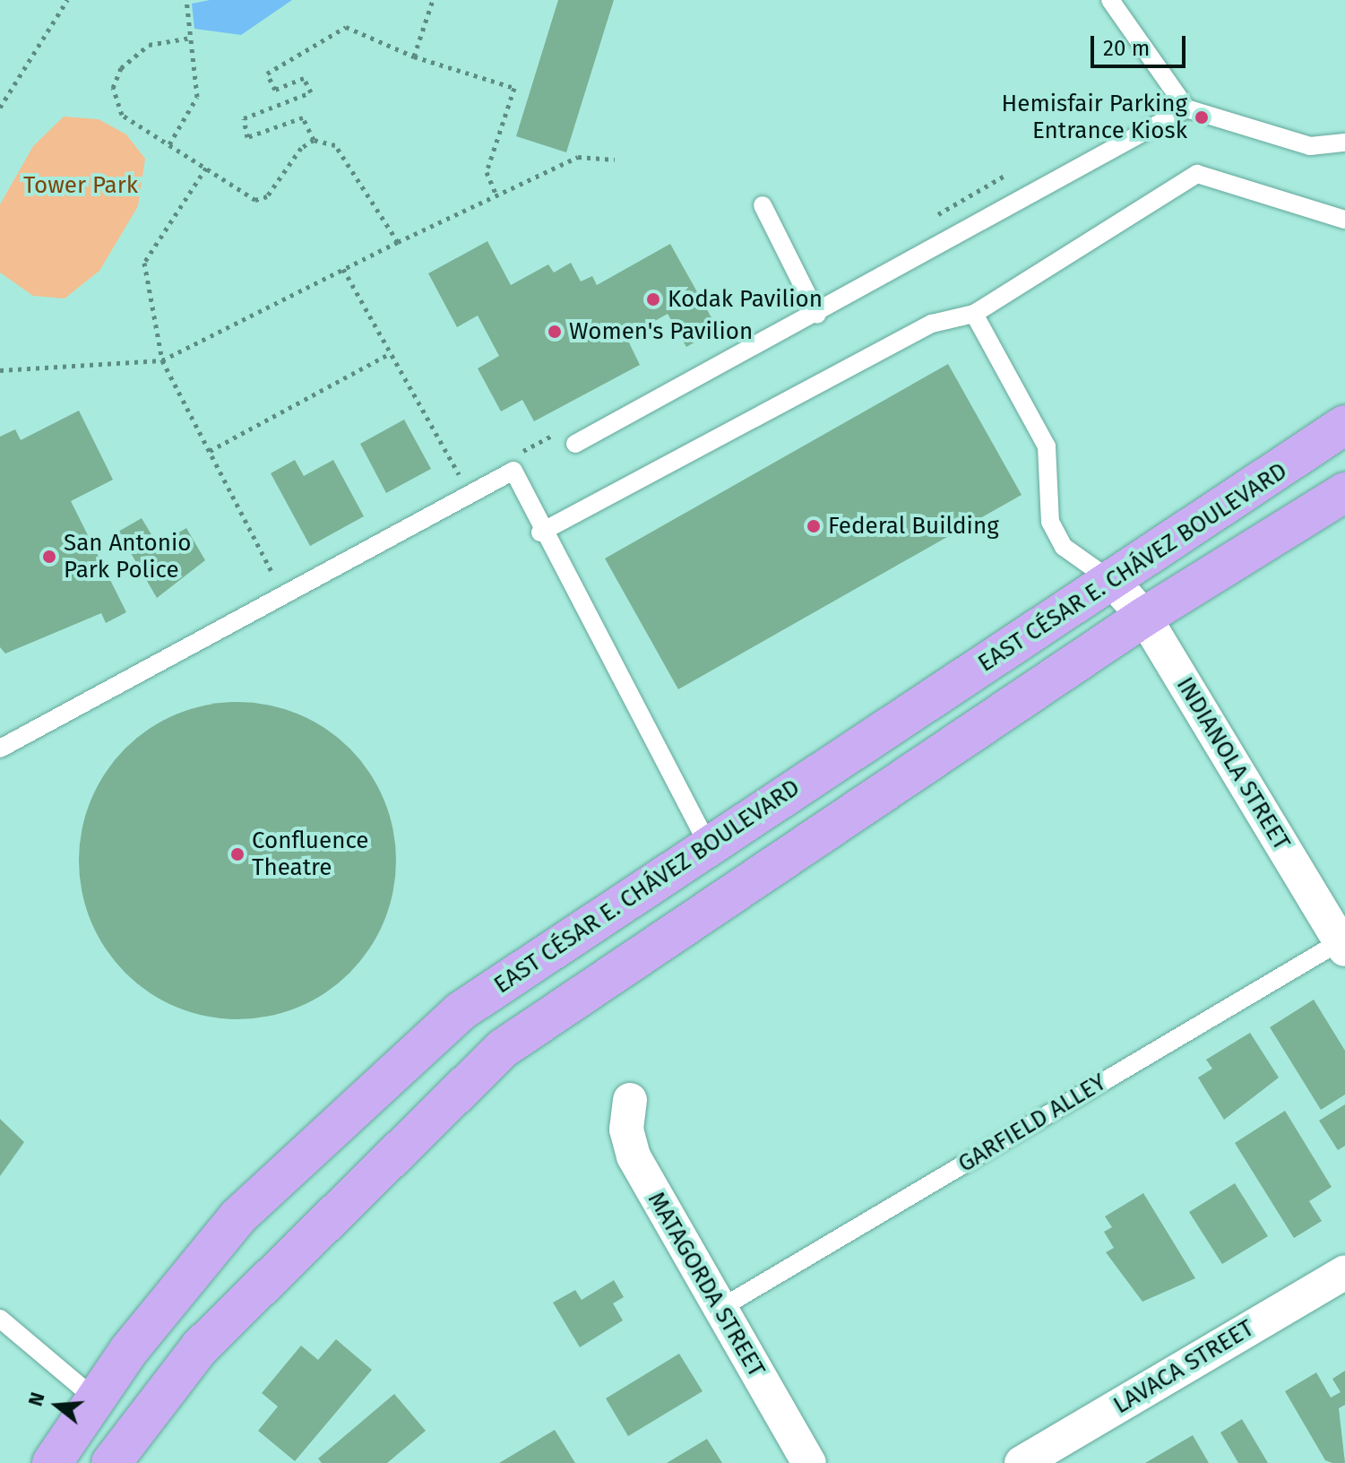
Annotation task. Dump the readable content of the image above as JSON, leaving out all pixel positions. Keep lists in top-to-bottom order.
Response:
{
  "streets": {
    "main road": ["EAST CÉSAR E. CHÁVEZ BOULEVARD"],
    "street": ["INDIANOLA STREET", "MATAGORDA STREET", "LAVACA STREET"],
    "lane": ["GARFIELD ALLEY"]
  },
  "crossings": [
    ["EAST CÉSAR E. CHÁVEZ BOULEVARD", "INDIANOLA STREET"],
    ["INDIANOLA STREET", "GARFIELD ALLEY"],
    ["GARFIELD ALLEY", "MATAGORDA STREET"]
  ],
  "parks": ["Tower Park"],
  "places": [
    "Hemisfair Parking Entrance Kiosk",
    "Kodak Pavilion",
    "Women's Pavilion",
    "Federal Building",
    "San Antonio Park Police",
    "Confluence Theatre"
  ],
  "scale_bar": "20 m",
  "north": "left"
}
